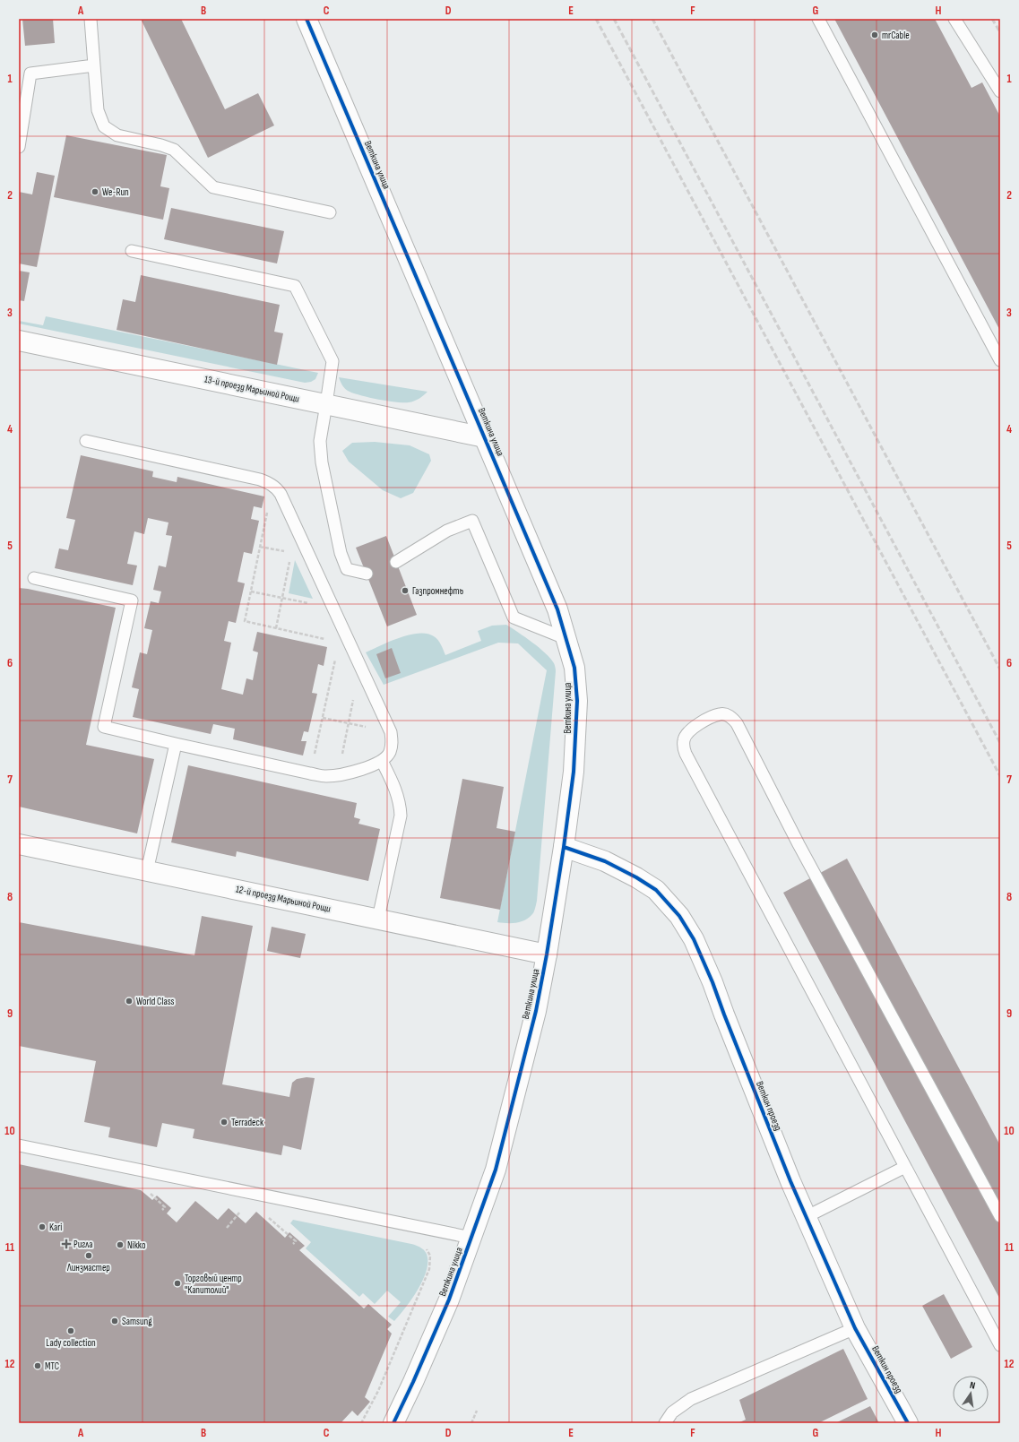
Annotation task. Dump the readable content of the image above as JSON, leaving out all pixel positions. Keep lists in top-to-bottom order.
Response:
{
  "streets": {
    "street": [
      "Веткина улица",
      "13-й проезд Марьиной Рощи",
      "12-й проезд Марьиной Рощи",
      "Веткин проезд"
    ]
  },
  "crossings": [
    ["Веткина улица", "13-й проезд Марьиной Рощи"],
    ["Веткина улица", "12-й проезд Марьиной Рощи"],
    ["Веткина улица", "Веткин проезд"]
  ],
  "places": {
    "other": [
      "mrCable",
      "We-Run",
      "Газпромнефть",
      "World Class",
      "Terradeck",
      "Kari",
      "Nikko",
      "Линзмастер",
      "Торговый центр \"Капитолий\"",
      "Samsung",
      "Lady collection",
      "МТС"
    ],
    "health": ["Ригла"]
  },
  "north": "top",
  "grid": {
    "columns": [
      "A",
      "B",
      "C",
      "D",
      "E",
      "F",
      "G",
      "H"
    ],
    "rows": [
      "1",
      "2",
      "3",
      "4",
      "5",
      "6",
      "7",
      "8",
      "9",
      "10",
      "11",
      "12"
    ]
  }
}
